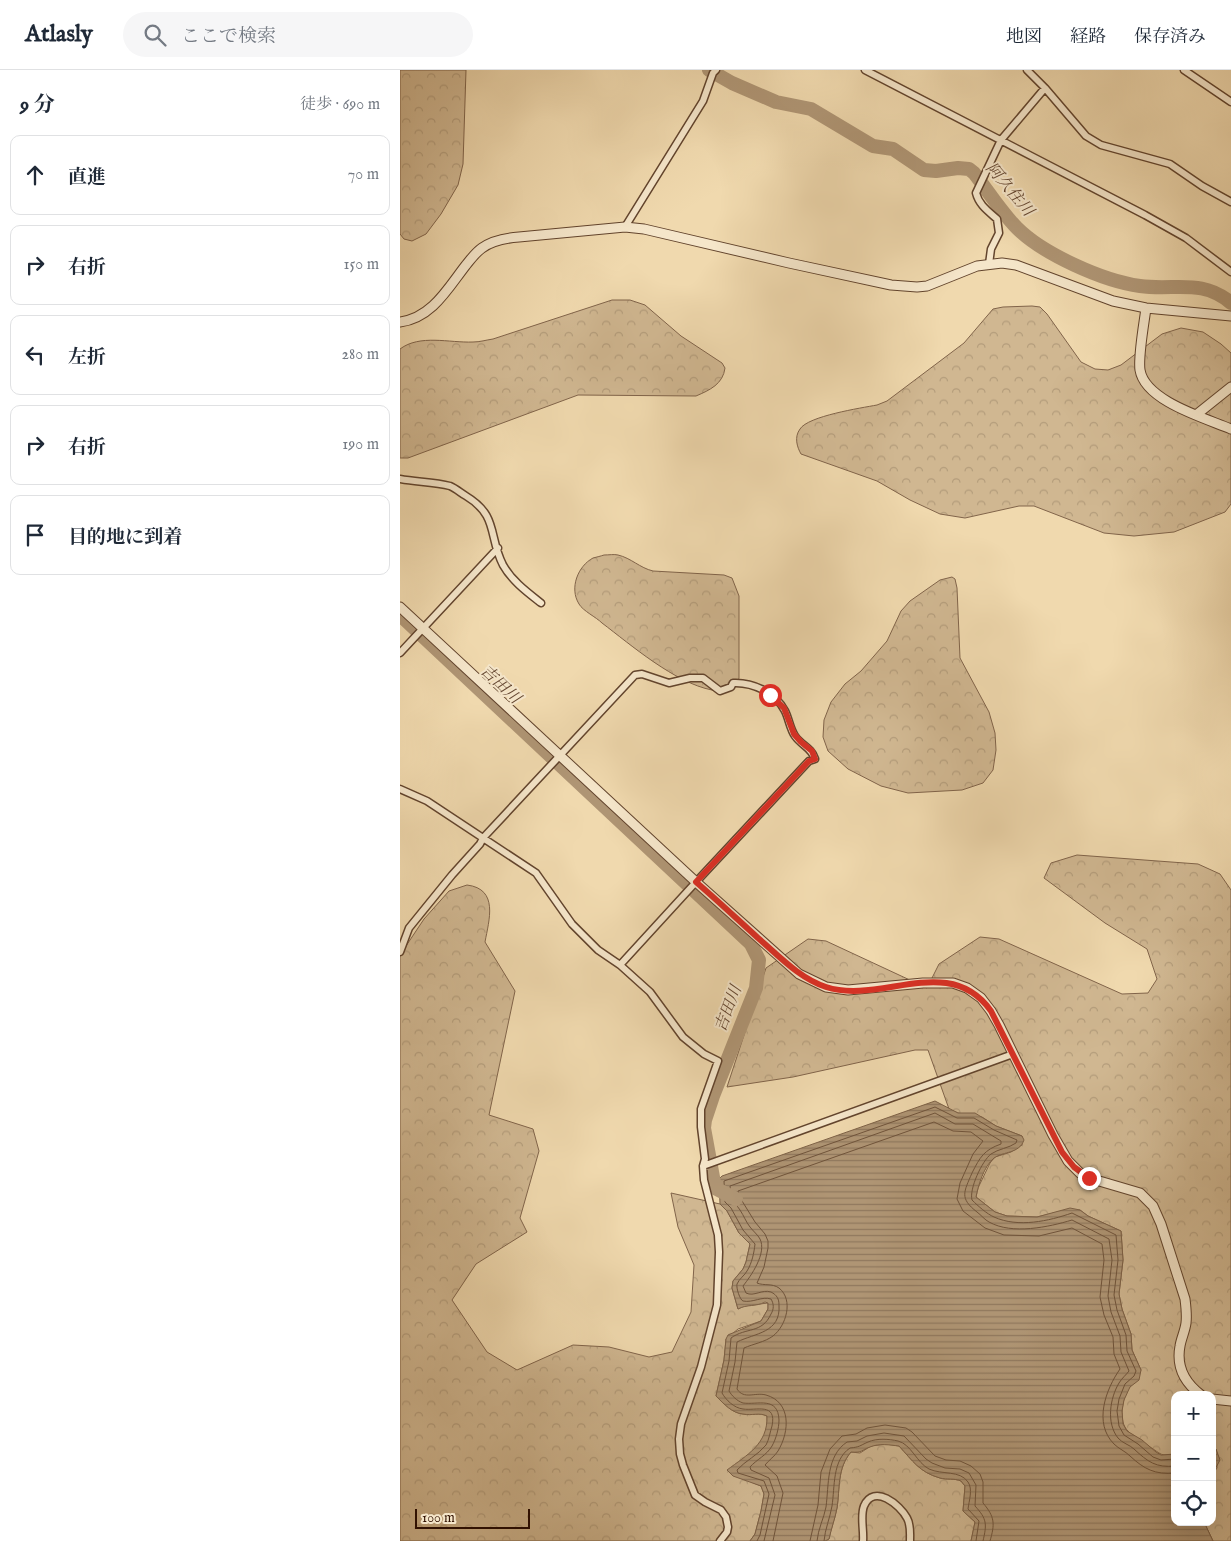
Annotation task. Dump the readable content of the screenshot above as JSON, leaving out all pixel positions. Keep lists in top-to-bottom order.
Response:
{
  "water": ["阿久住川", "吉田川"],
  "scale_bar": "100 m",
  "page": {
    "header": "Atlasly",
    "search": "ここで検索",
    "nav": ["地図", "経路", "保存済み"],
    "heading": ["9 分", "徒歩 · 690 m"],
    "list": [
      ["直進", "70 m"],
      ["右折", "150 m"],
      ["左折", "280 m"],
      ["右折", "190 m"],
      "目的地に到着"
    ],
    "map_buttons": ["+", "−"],
    "scale": "100 m"
  }
}
